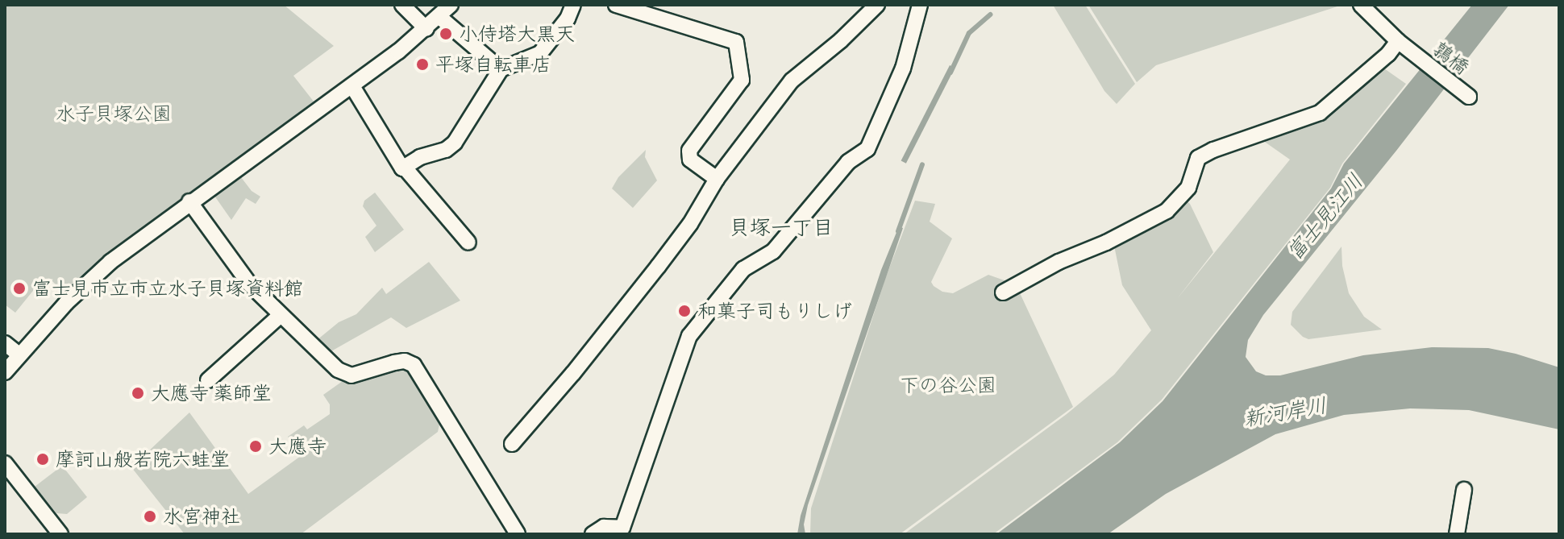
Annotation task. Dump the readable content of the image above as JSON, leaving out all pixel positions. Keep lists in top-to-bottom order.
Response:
{
  "streets": {
    "street": ["鶉橋"]
  },
  "districts": ["貝塚一丁目"],
  "water": ["富士見江川", "新河岸川"],
  "parks": ["水子貝塚公園", "下の谷公園"],
  "places": [
    "小侍塔大黒天",
    "平塚自転車店",
    "富士見市立市立水子貝塚資料館",
    "和菓子司もりしげ",
    "大應寺 薬師堂",
    "大應寺",
    "摩訶山般若院六蛙堂",
    "水宮神社"
  ]
}
